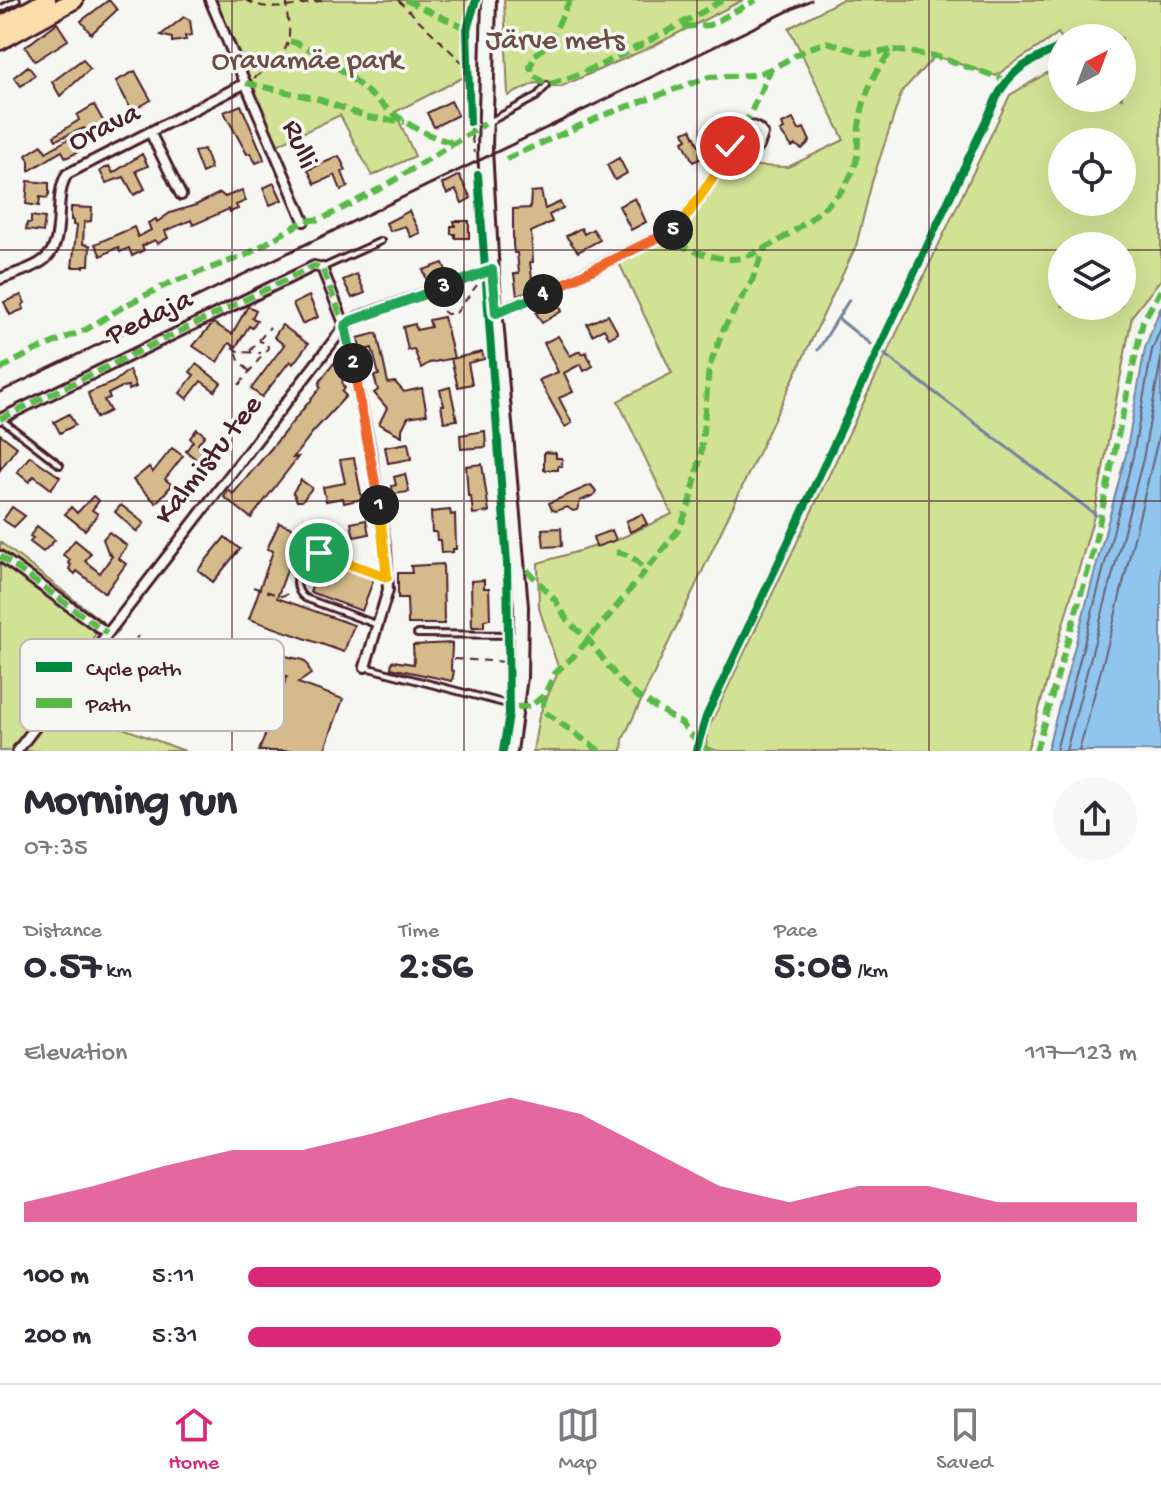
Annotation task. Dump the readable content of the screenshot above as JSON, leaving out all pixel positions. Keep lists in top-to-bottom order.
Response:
{
  "streets": {
    "street": [
      "Orava",
      "Rulli",
      "Pedaja",
      "Kalmistu tee"
    ]
  },
  "crossings": [
    ["Orava", "Rulli"]
  ],
  "parks": ["Järve mets", "Oravamäe park"],
  "legend": ["Cycle path", "Path"],
  "north": "top right",
  "page": {
    "pins": [
      "5",
      "3",
      "4",
      "2",
      "1"
    ],
    "heading": ["Morning run", "07:35"],
    "stats": [
      ["Distance", "0.57 km"],
      ["Time", "2:56"],
      ["Pace", "5:08 /km"]
    ],
    "chart": ["Elevation", "117–123 m"],
    "list": [
      {
        "name": "100 m",
        "note": "5:11"
      },
      {
        "name": "200 m",
        "note": "5:31"
      }
    ],
    "tabs": ["Home", "Map", "Saved"]
  }
}
